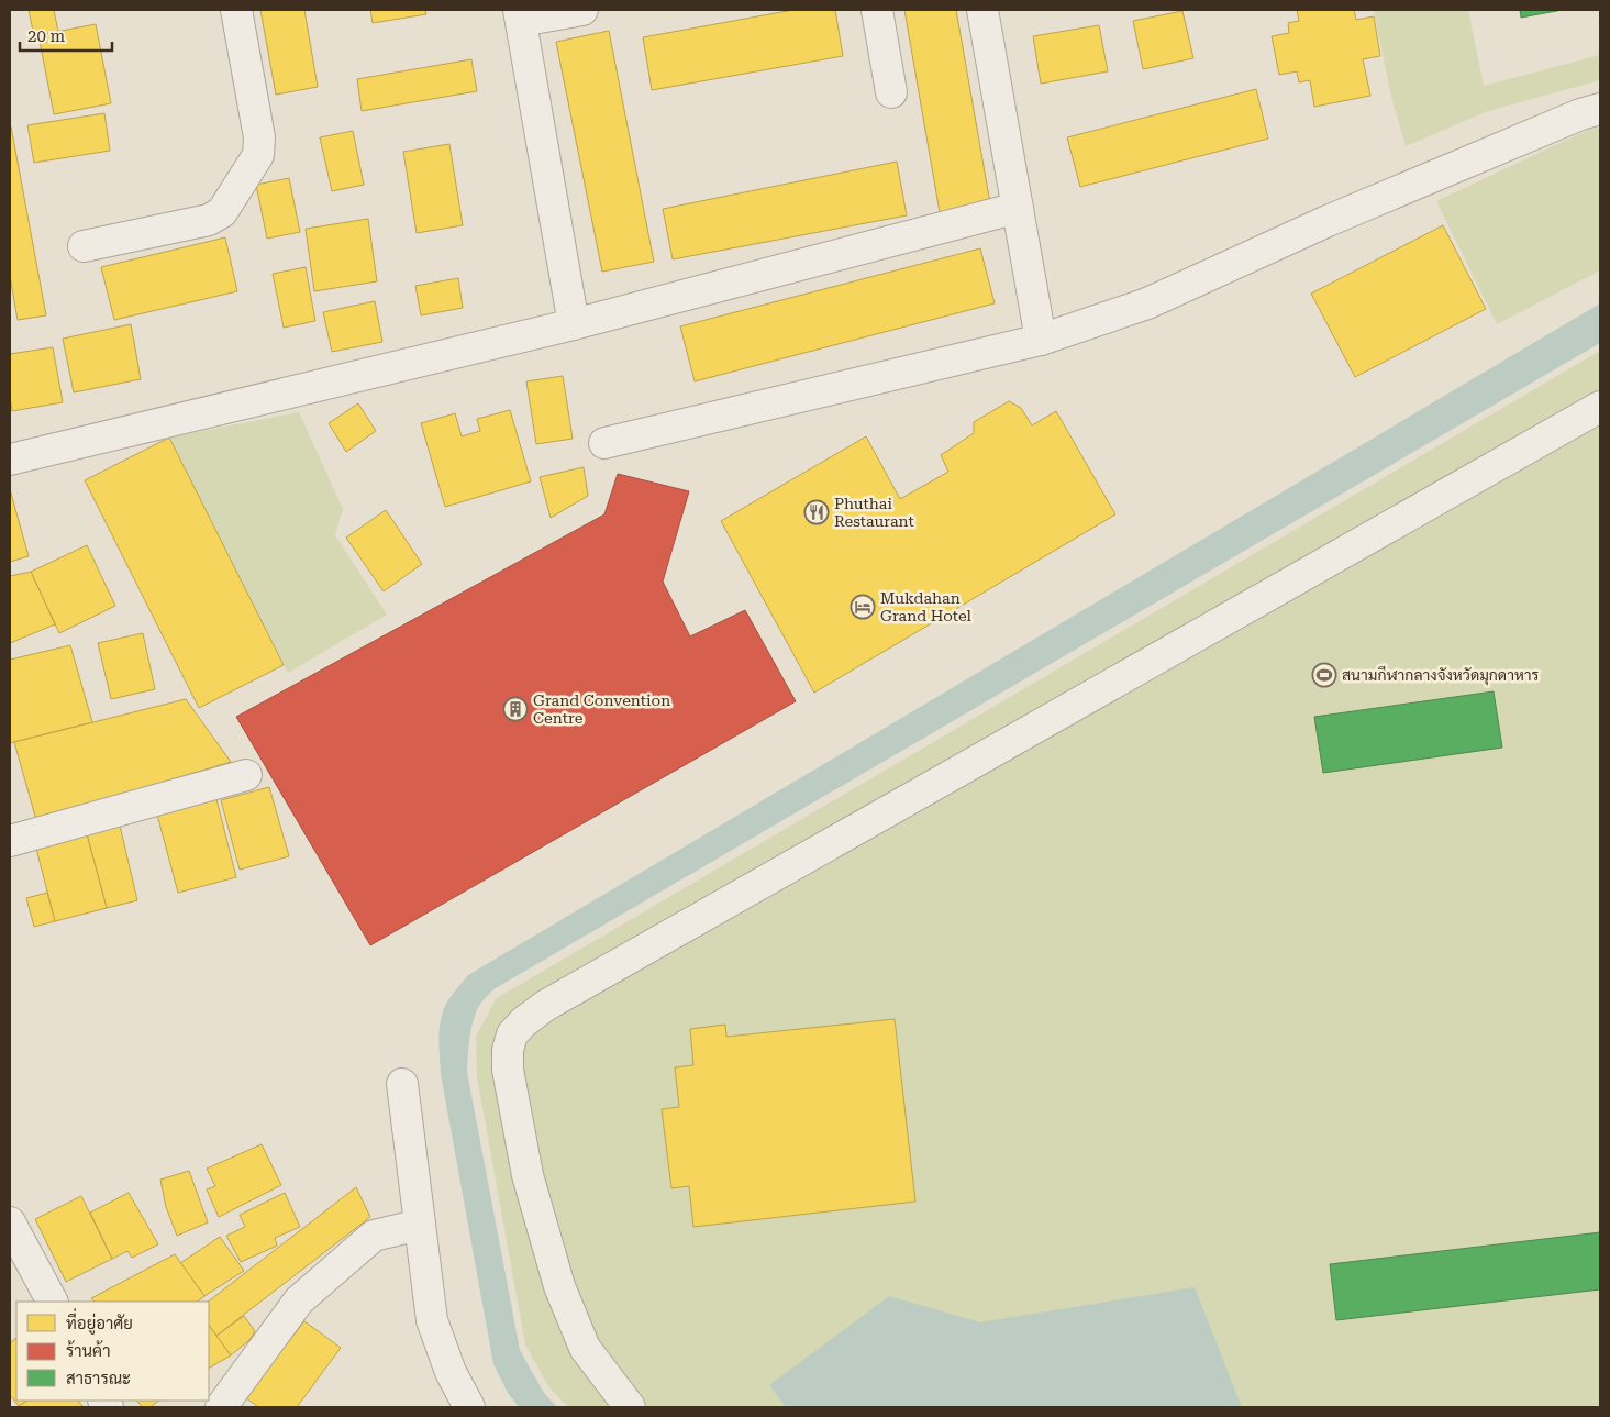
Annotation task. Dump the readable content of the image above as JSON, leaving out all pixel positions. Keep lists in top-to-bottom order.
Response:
{
  "places": {
    "restaurant": ["Phuthai Restaurant"],
    "hotel": ["Mukdahan Grand Hotel"],
    "sports": ["สนามกีฬากลางจังหวัดมุกดาหาร"],
    "building": ["Grand Convention Centre"]
  },
  "legend": ["ที่อยู่อาศัย", "ร้านค้า", "สาธารณะ"],
  "scale_bar": "20 m"
}
